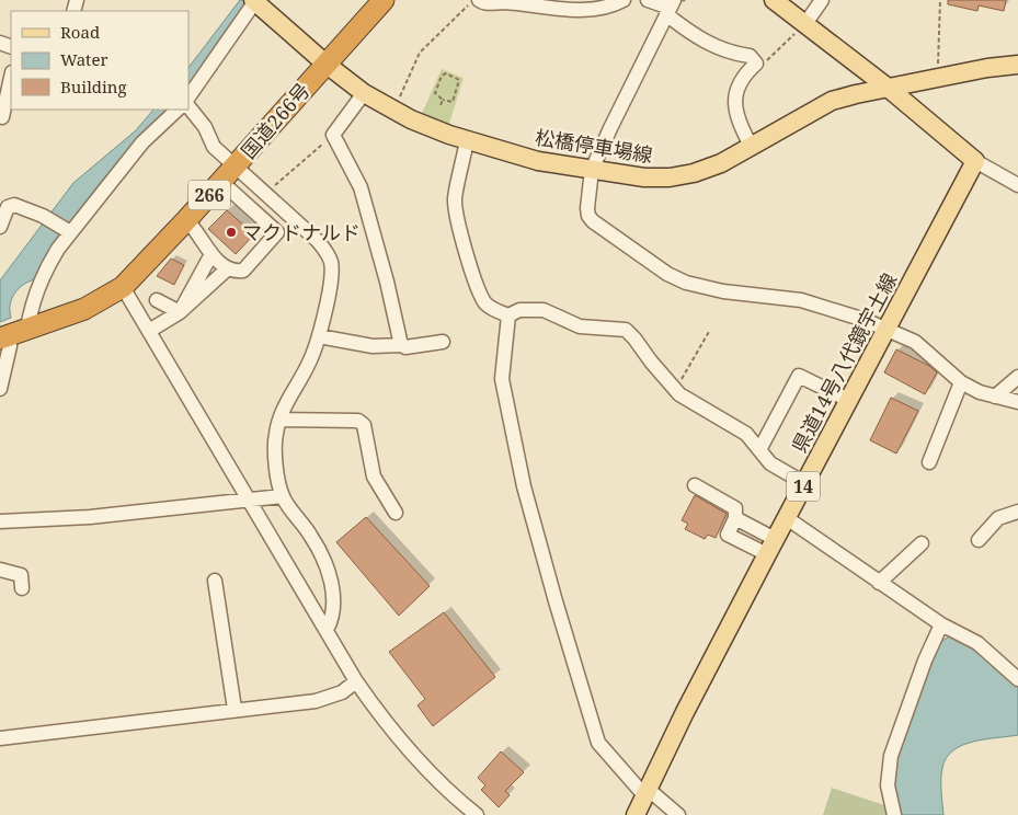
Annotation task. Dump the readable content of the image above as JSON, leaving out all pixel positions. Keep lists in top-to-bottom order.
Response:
{
  "streets": {
    "highway": ["国道266号", "266"],
    "main road": ["松橋停車場線", "県道14号八代鏡宇土線", "14"]
  },
  "crossings": [
    ["国道266号", "松橋停車場線"]
  ],
  "places": ["マクドナルド"],
  "legend": ["Road", "Water", "Building"]
}
